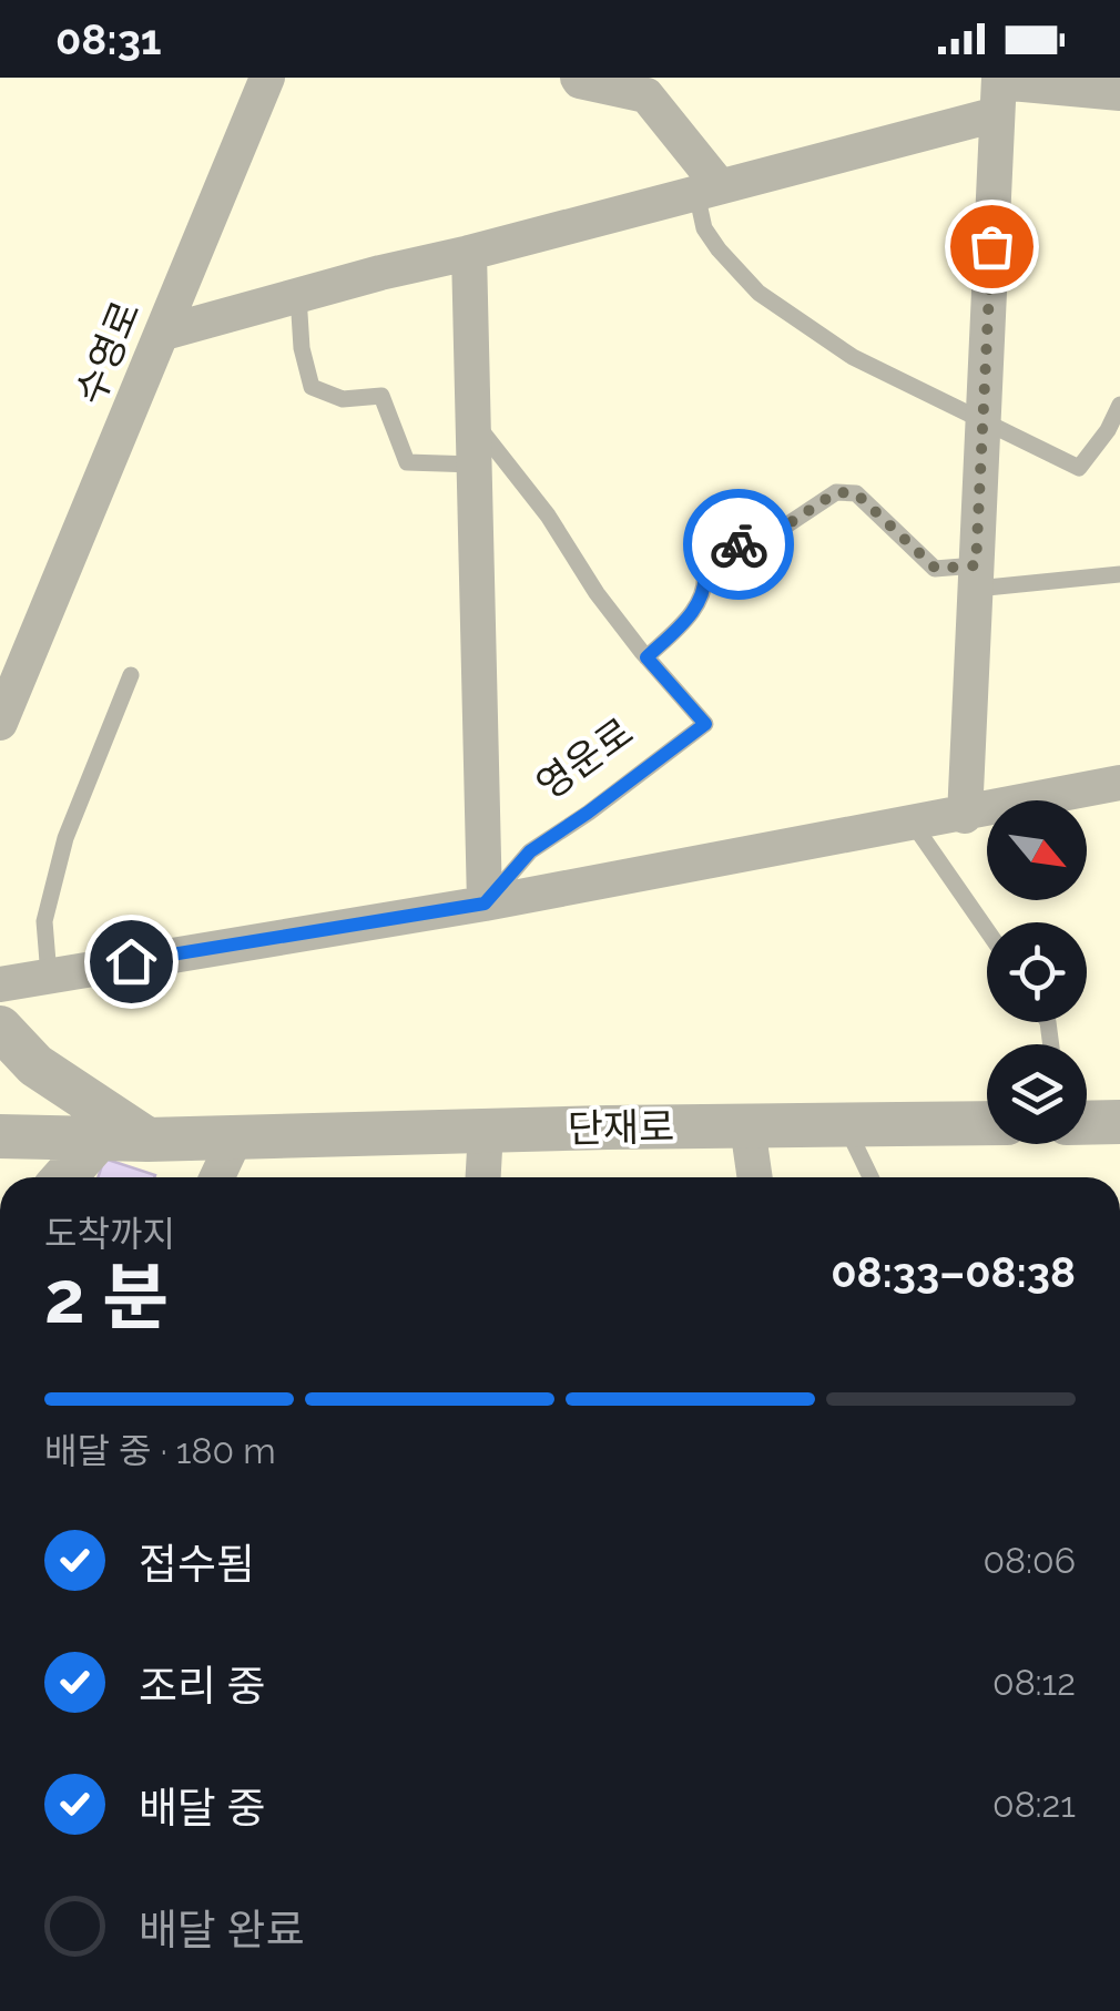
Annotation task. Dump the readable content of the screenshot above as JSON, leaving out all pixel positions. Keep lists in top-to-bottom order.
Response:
{
  "streets": {
    "street": ["수영로", "단재로"],
    "lane": ["영운로"]
  },
  "north": "bottom right",
  "page": {
    "status": "08:31",
    "heading": ["2 분", "도착까지", "08:33–08:38"],
    "bar": "배달 중 · 180 m",
    "list": [
      ["접수됨", "08:06"],
      ["조리 중", "08:12"],
      ["배달 중", "08:21"],
      "배달 완료"
    ]
  }
}
